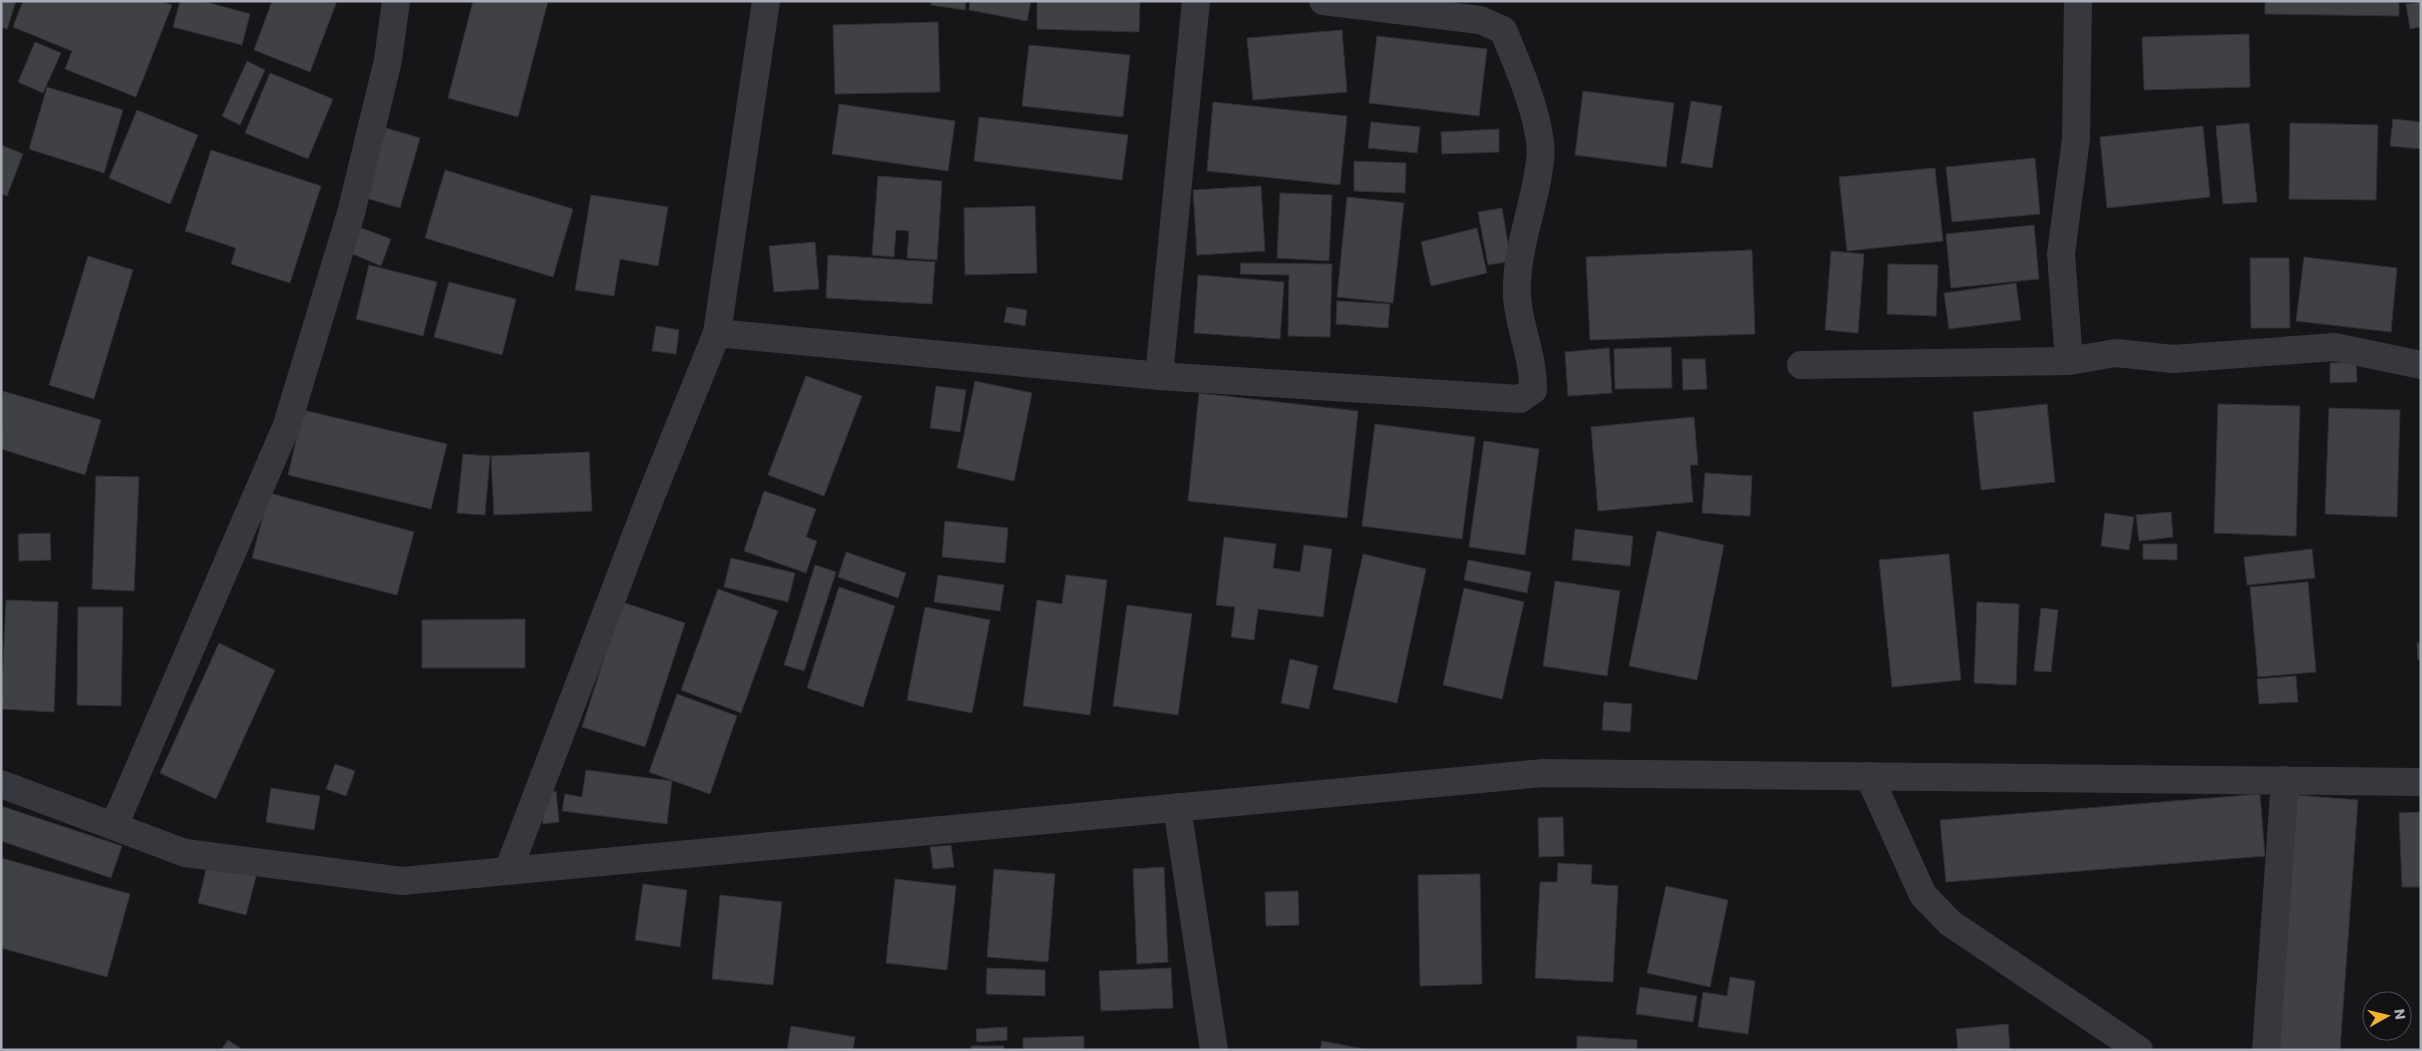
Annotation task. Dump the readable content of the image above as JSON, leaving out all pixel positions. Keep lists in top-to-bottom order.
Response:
{
  "north": "right"
}
